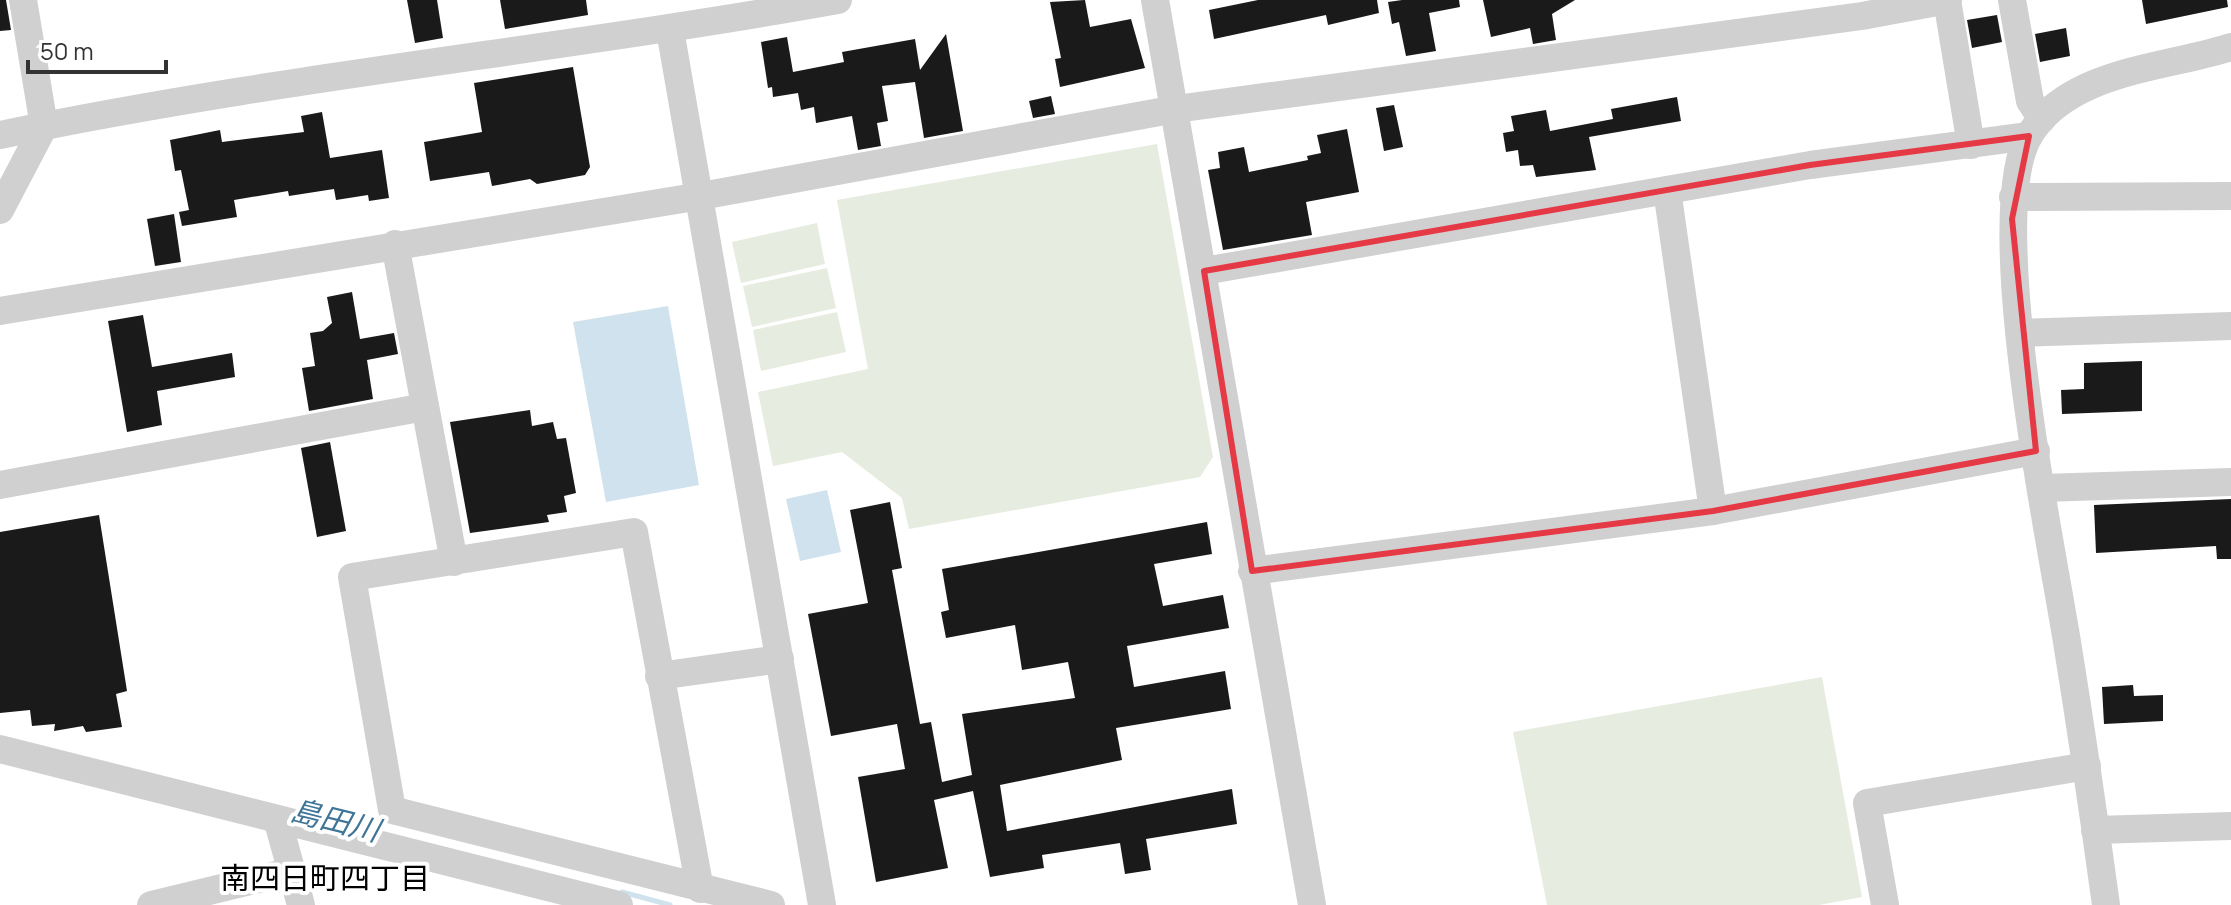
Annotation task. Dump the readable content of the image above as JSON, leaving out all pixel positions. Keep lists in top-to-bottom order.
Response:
{
  "districts": ["南四日町四丁目"],
  "water": ["島田川"],
  "scale_bar": "50 m"
}
